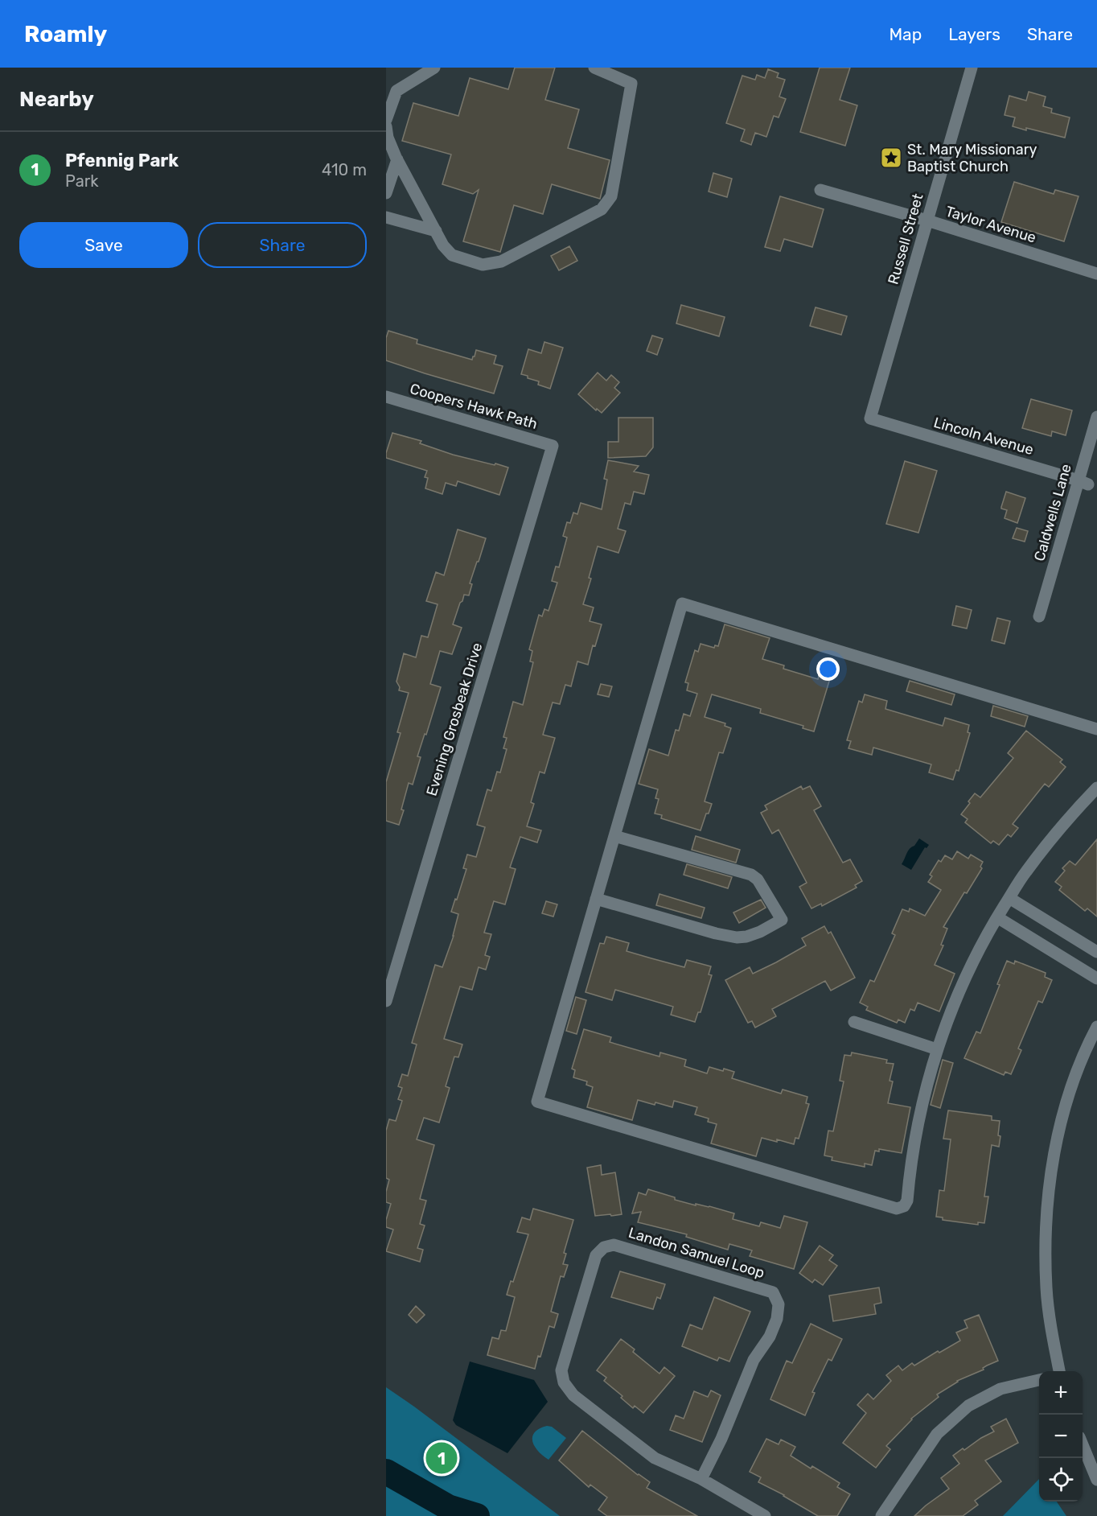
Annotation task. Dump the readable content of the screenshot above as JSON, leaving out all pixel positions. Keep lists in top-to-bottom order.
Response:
{
  "streets": {
    "street": [
      "Taylor Avenue",
      "Russell Street",
      "Coopers Hawk Path",
      "Lincoln Avenue",
      "Caldwells Lane",
      "Evening Grosbeak Drive",
      "Landon Samuel Loop"
    ]
  },
  "crossings": [
    ["Taylor Avenue", "Russell Street"],
    ["Russell Street", "Lincoln Avenue"],
    ["Coopers Hawk Path", "Evening Grosbeak Drive"],
    ["Lincoln Avenue", "Caldwells Lane"]
  ],
  "places": {
    "place": ["St. Mary Missionary Baptist Church"]
  },
  "page": {
    "header": "Roamly",
    "nav": ["Map", "Layers", "Share"],
    "heading": "Nearby",
    "list": [
      {
        "mark": "1",
        "name": "Pfennig Park",
        "note": "Park",
        "value": "410 m"
      }
    ],
    "buttons": ["Save", "Share"],
    "map_buttons": ["+", "−"],
    "pins": "1"
  }
}
